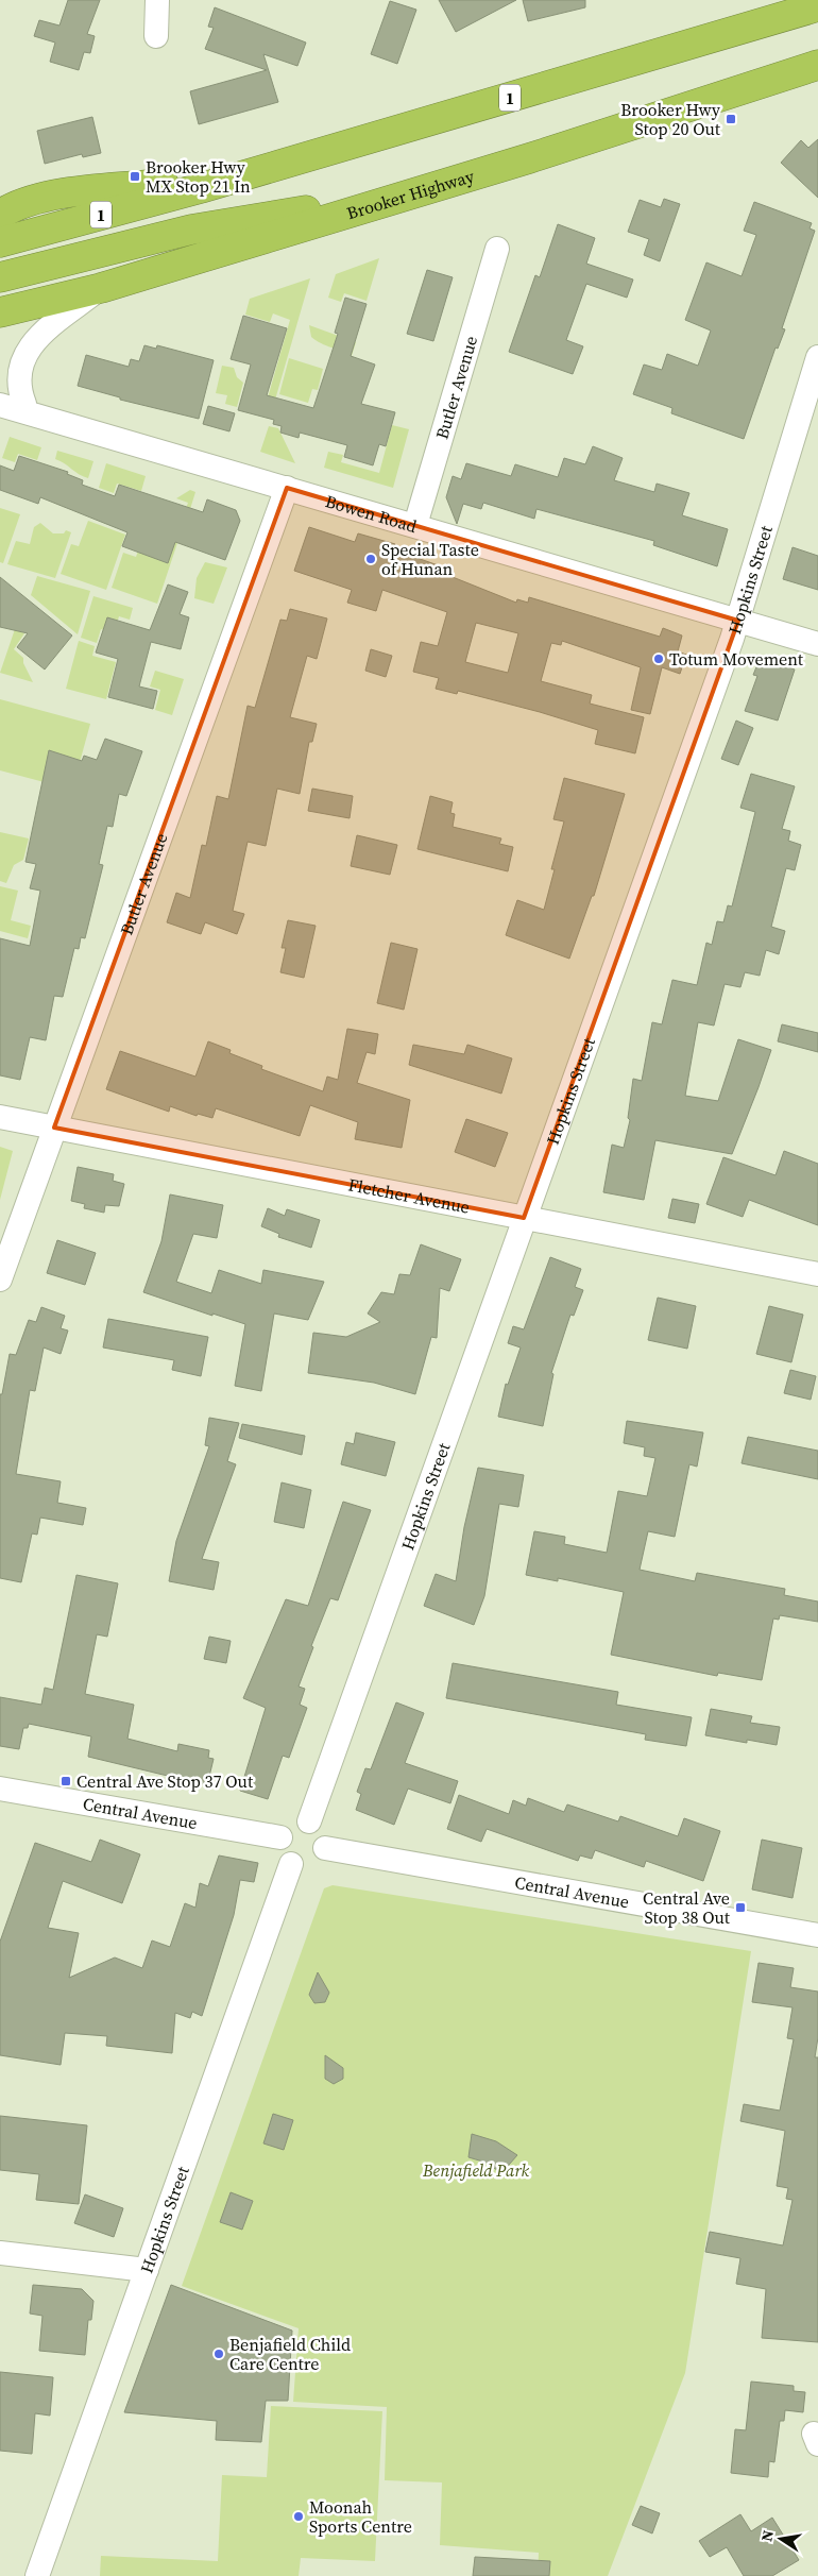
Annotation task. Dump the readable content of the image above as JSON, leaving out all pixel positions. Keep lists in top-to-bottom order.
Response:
{
  "streets": {
    "highway": ["1", "Brooker Highway"],
    "street": [
      "Butler Avenue",
      "Bowen Road",
      "Hopkins Street",
      "Fletcher Avenue",
      "Central Avenue"
    ]
  },
  "crossings": [
    ["Butler Avenue", "Bowen Road"],
    ["Butler Avenue", "Fletcher Avenue"],
    ["Bowen Road", "Hopkins Street"],
    ["Hopkins Street", "Fletcher Avenue"],
    ["Hopkins Street", "Central Avenue"]
  ],
  "parks": ["Benjafield Park"],
  "places": {
    "transit": [
      "Brooker Hwy Stop 20 Out",
      "Brooker Hwy MX Stop 21 In",
      "Central Ave Stop 37 Out",
      "Central Ave Stop 38 Out"
    ],
    "other": [
      "Special Taste of Hunan",
      "Totum Movement",
      "Benjafield Child Care Centre",
      "Moonah Sports Centre"
    ]
  },
  "north": "left"
}
